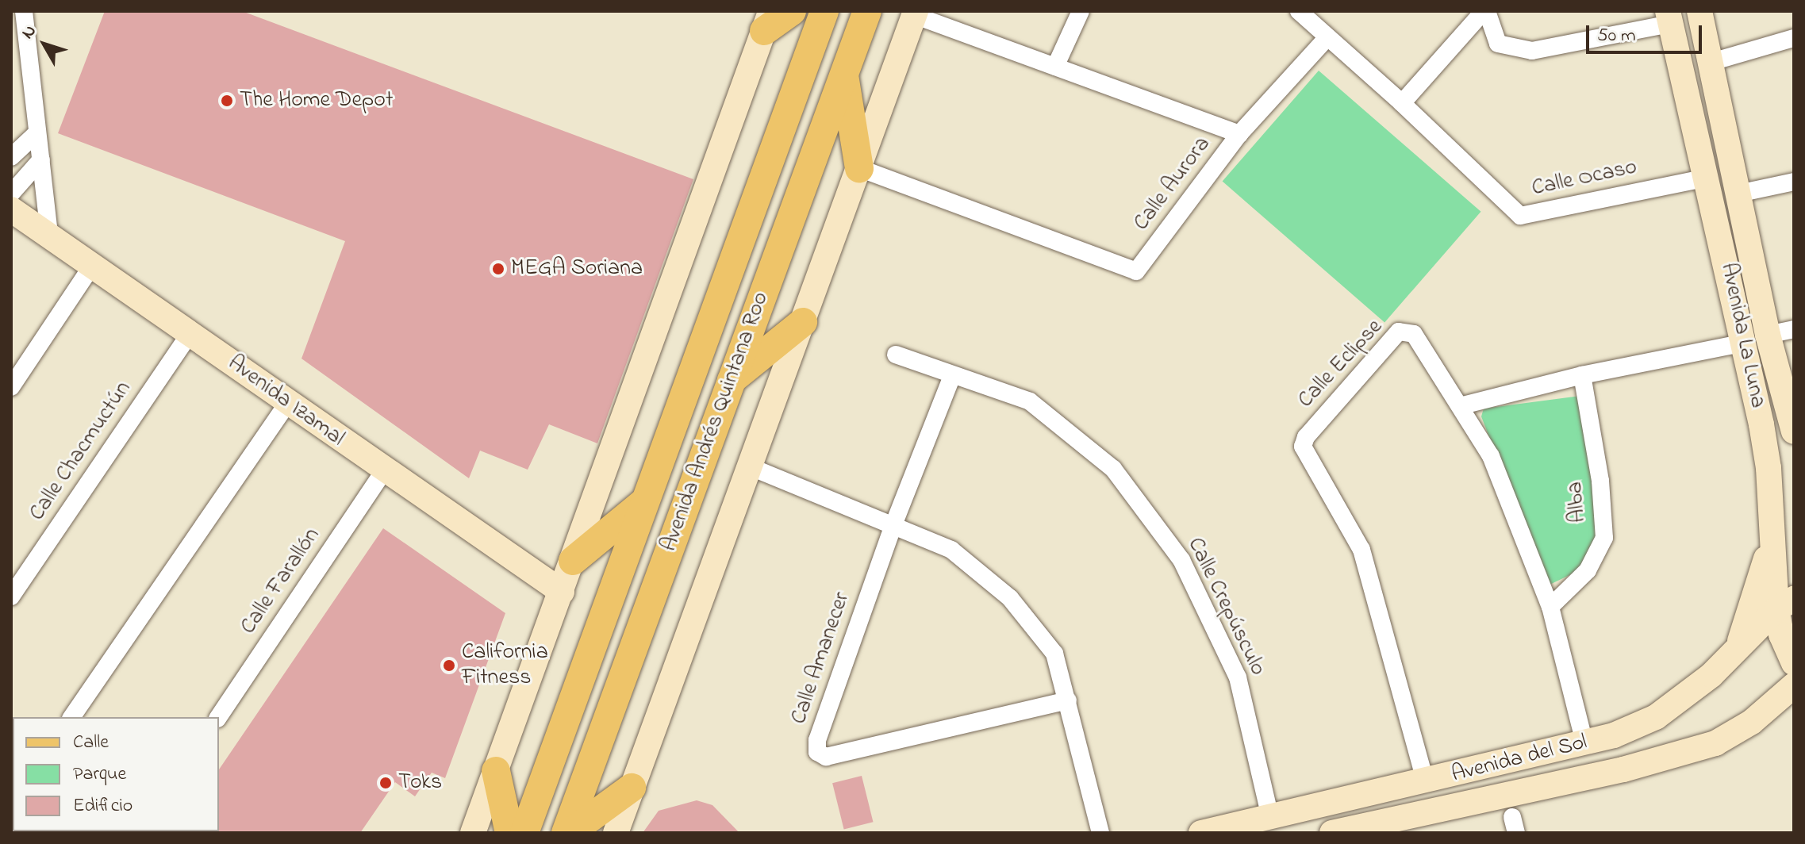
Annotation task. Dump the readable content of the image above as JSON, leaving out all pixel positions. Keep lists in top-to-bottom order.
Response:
{
  "streets": {
    "main road": ["Avenida Andrés Quintana Roo"],
    "street": [
      "Calle Ocaso",
      "Calle Aurora",
      "Avenida La Luna",
      "Calle Eclipse",
      "Avenida Izamal",
      "Calle Chacmuctún",
      "Alba",
      "Calle Farallón",
      "Calle Crepúsculo",
      "Calle Amanecer",
      "Avenida del Sol"
    ]
  },
  "crossings": [
    ["Calle Ocaso", "Avenida La Luna"],
    ["Calle Aurora", "Avenida Andrés Quintana Roo"],
    ["Avenida La Luna", "Avenida del Sol"],
    ["Calle Eclipse", "Alba"],
    ["Calle Eclipse", "Avenida del Sol"],
    ["Avenida Izamal", "Calle Chacmuctún"],
    ["Avenida Izamal", "Calle Farallón"],
    ["Calle Crepúsculo", "Calle Amanecer"],
    ["Calle Crepúsculo", "Avenida del Sol"]
  ],
  "places": [
    "The Home Depot",
    "MEGA Soriana",
    "California Fitness",
    "Toks"
  ],
  "legend": ["Calle", "Parque", "Edificio"],
  "scale_bar": "50 m",
  "north": "top left"
}
